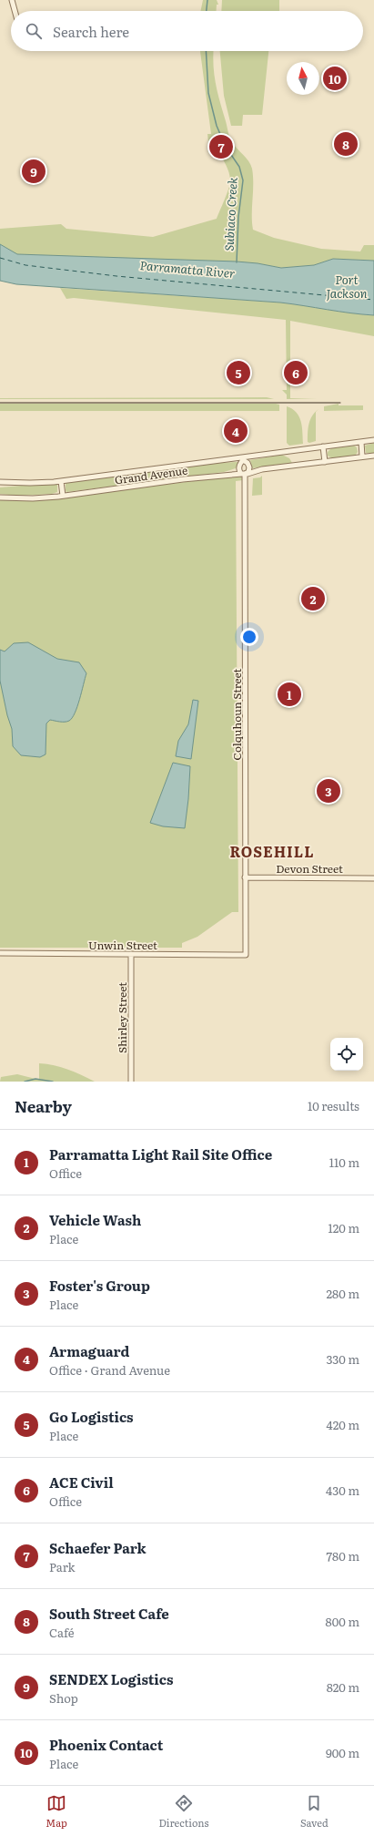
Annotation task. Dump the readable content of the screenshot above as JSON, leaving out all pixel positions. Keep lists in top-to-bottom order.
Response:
{
  "streets": {
    "street": [
      "Grand Avenue",
      "Colquhoun Street",
      "Devon Street",
      "Unwin Street",
      "Shirley Street"
    ]
  },
  "crossings": [
    ["Grand Avenue", "Colquhoun Street"],
    ["Colquhoun Street", "Devon Street"],
    ["Colquhoun Street", "Unwin Street"],
    ["Unwin Street", "Shirley Street"]
  ],
  "districts": ["ROSEHILL"],
  "water": ["Subiaco Creek", "Parramatta River", "Port Jackson"],
  "north": "top",
  "page": {
    "search": "Search here",
    "pins": [
      "10",
      "8",
      "7",
      "9",
      "5",
      "6",
      "4",
      "2",
      "1",
      "3"
    ],
    "heading": ["Nearby", "10 results"],
    "list": [
      {
        "mark": "1",
        "name": "Parramatta Light Rail Site Office",
        "note": "Office",
        "value": "110 m"
      },
      {
        "mark": "2",
        "name": "Vehicle Wash",
        "note": "Place",
        "value": "120 m"
      },
      {
        "mark": "3",
        "name": "Foster's Group",
        "note": "Place",
        "value": "280 m"
      },
      {
        "mark": "4",
        "name": "Armaguard",
        "note": "Office · Grand Avenue",
        "value": "330 m"
      },
      {
        "mark": "5",
        "name": "Go Logistics",
        "note": "Place",
        "value": "420 m"
      },
      {
        "mark": "6",
        "name": "ACE Civil",
        "note": "Office",
        "value": "430 m"
      },
      {
        "mark": "7",
        "name": "Schaefer Park",
        "note": "Park",
        "value": "780 m"
      },
      {
        "mark": "8",
        "name": "South Street Cafe",
        "note": "Café",
        "value": "800 m"
      },
      {
        "mark": "9",
        "name": "SENDEX Logistics",
        "note": "Shop",
        "value": "820 m"
      },
      {
        "mark": "10",
        "name": "Phoenix Contact",
        "note": "Place",
        "value": "900 m"
      }
    ],
    "nav": ["Map", "Directions", "Saved"]
  }
}
